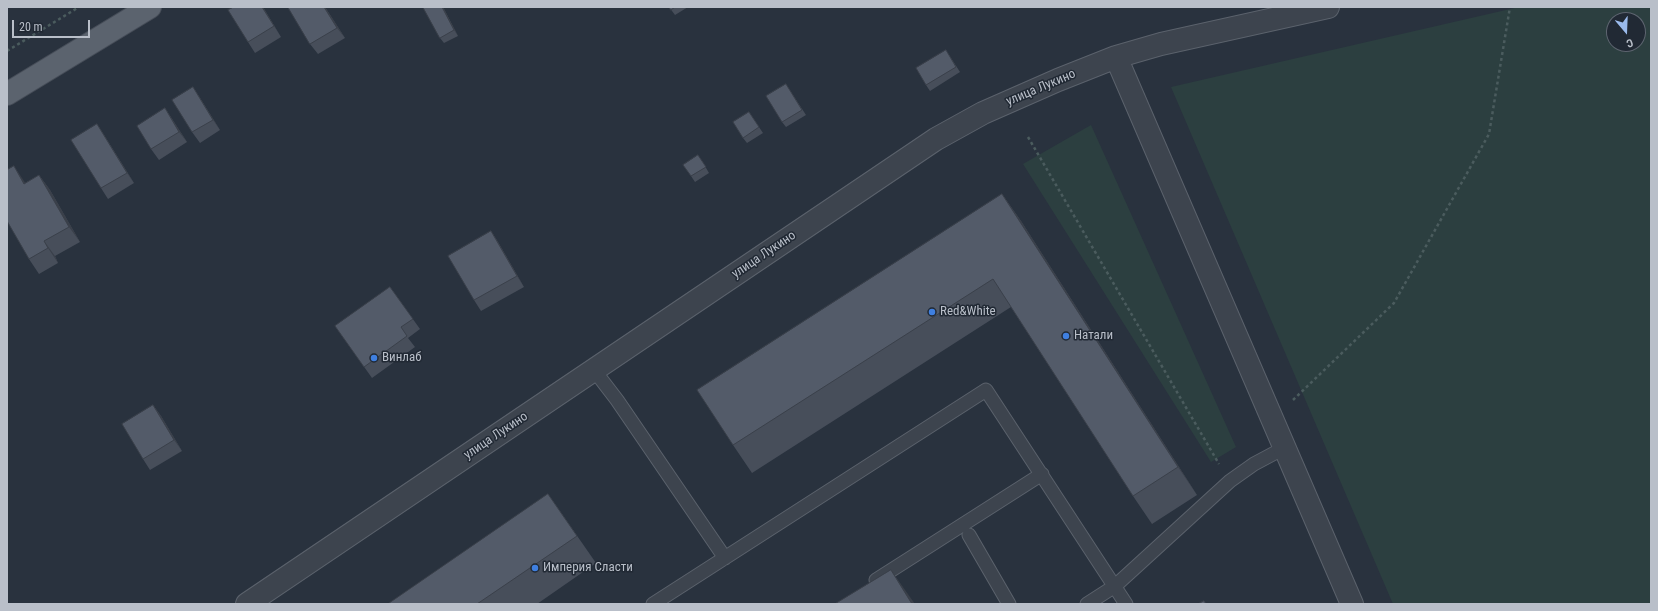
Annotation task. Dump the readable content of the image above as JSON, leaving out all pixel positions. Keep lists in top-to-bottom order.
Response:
{
  "streets": {
    "street": ["улица Лукино"]
  },
  "places": [
    "Red&White",
    "Натали",
    "Винлаб",
    "Империя Сласти"
  ],
  "scale_bar": "20 m",
  "north": "bottom"
}
